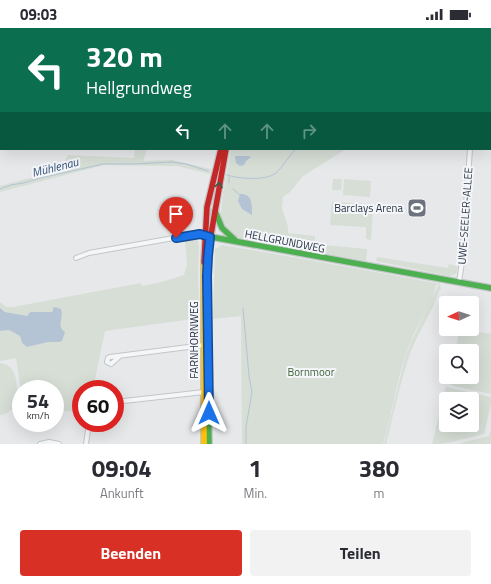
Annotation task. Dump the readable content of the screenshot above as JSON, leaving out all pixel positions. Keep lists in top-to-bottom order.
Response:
{
  "streets": {
    "main road": ["HELLGRUNDWEG", "FARNHORNWEG"],
    "street": ["UWE-SEELER-ALLEE"]
  },
  "crossings": [
    ["UWE-SEELER-ALLEE", "HELLGRUNDWEG"],
    ["HELLGRUNDWEG", "FARNHORNWEG"]
  ],
  "water": ["Mühlenau"],
  "parks": ["Bornmoor"],
  "places": {
    "sports": ["Barclays Arena"]
  },
  "north": "left",
  "page": {
    "status": "09:03",
    "turn": ["320 m", "Hellgrundweg"],
    "speed": "54 km/h",
    "limit": "60",
    "eta": [
      "09:04",
      "Ankunft",
      "1",
      "Min.",
      "380",
      "m"
    ],
    "buttons": ["Beenden", "Teilen"]
  }
}
